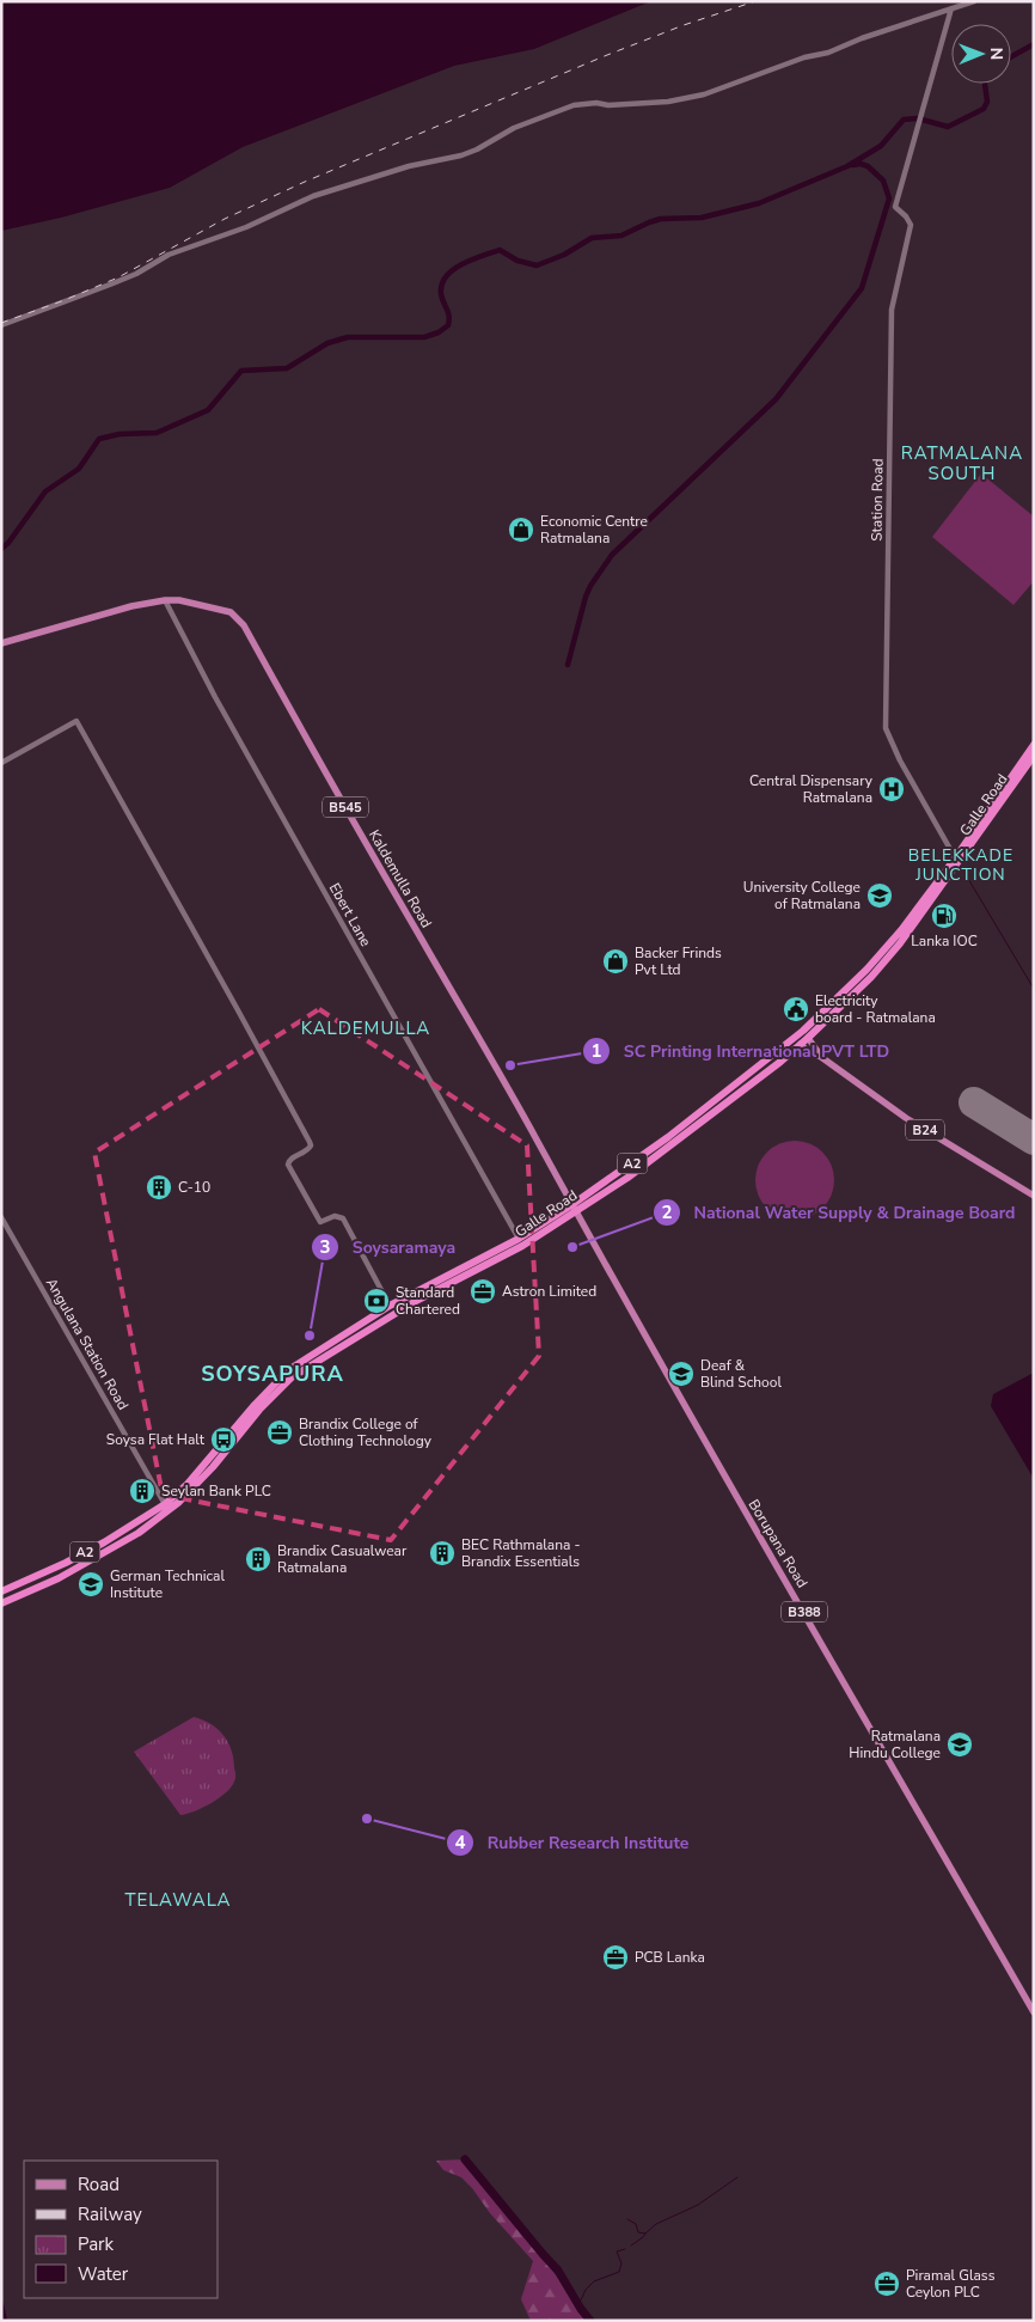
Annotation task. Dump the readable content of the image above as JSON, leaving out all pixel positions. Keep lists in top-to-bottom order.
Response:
{
  "streets": {
    "highway": ["Galle Road", "A2"],
    "main road": [
      "B545",
      "Kaldemulla Road",
      "B24",
      "Borupana Road",
      "B388"
    ],
    "street": ["Station Road", "Ebert Lane", "Angulana Station Road"]
  },
  "crossings": [
    ["Station Road", "Galle Road"],
    ["Galle Road", "Kaldemulla Road"],
    ["Galle Road", "Ebert Lane"],
    ["Galle Road", "B24"],
    ["Galle Road", "Angulana Station Road"],
    ["Galle Road", "Borupana Road"],
    ["Kaldemulla Road", "Ebert Lane"],
    ["Kaldemulla Road", "Borupana Road"]
  ],
  "districts": [
    "RATMALANA SOUTH",
    "BELEKKADE JUNCTION",
    "KALDEMULLA",
    "SOYSAPURA",
    "TELAWALA"
  ],
  "places": {
    "shop": ["Economic Centre Ratmalana", "Backer Frinds Pvt Ltd"],
    "hospital": ["Central Dispensary Ratmalana"],
    "school or university": [
      "University College of Ratmalana",
      "Deaf & Blind School",
      "German Technical Institute",
      "Ratmalana Hindu College"
    ],
    "fuel station": ["Lanka IOC"],
    "public building": ["Electricity board - Ratmalana"],
    "other": [
      "SC Printing International PVT LTD",
      "National Water Supply & Drainage Board",
      "Soysaramaya",
      "Rubber Research Institute"
    ],
    "building": [
      "C-10",
      "Seylan Bank PLC",
      "BEC Rathmalana - Brandix Essentials",
      "Brandix Casualwear Ratmalana"
    ],
    "office": [
      "Astron Limited",
      "Brandix College of Clothing Technology",
      "PCB Lanka",
      "Piramal Glass Ceylon PLC"
    ],
    "bank": ["Standard Chartered"],
    "bus stop": ["Soysa Flat Halt"]
  },
  "legend": [
    "Road",
    "Railway",
    "Park",
    "Water"
  ],
  "north": "right"
}
